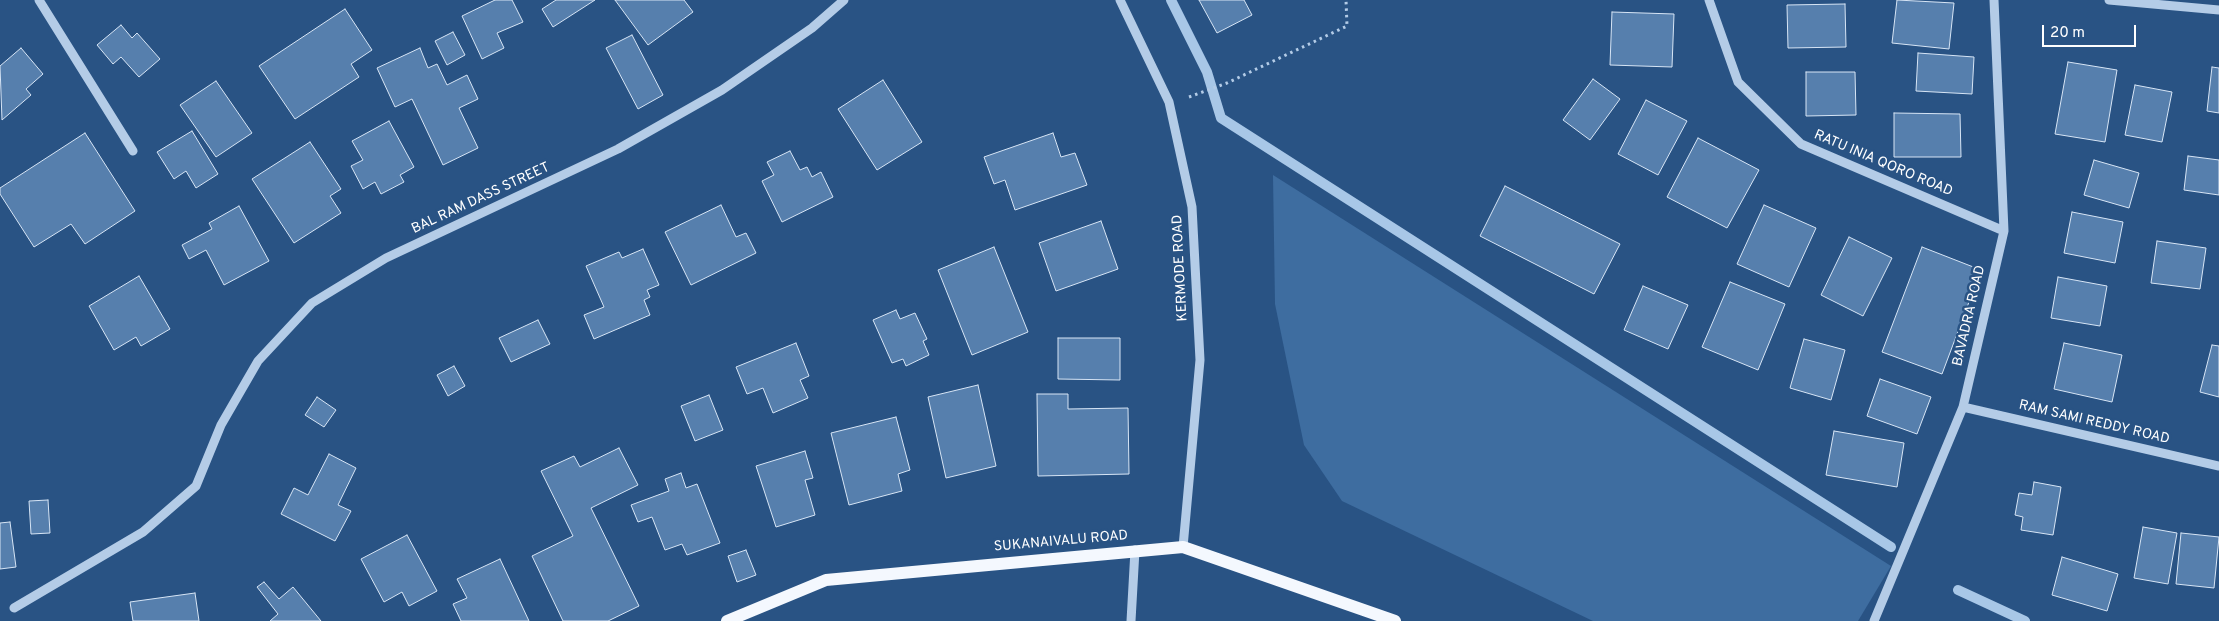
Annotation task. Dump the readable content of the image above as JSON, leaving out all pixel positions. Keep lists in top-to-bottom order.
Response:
{
  "streets": {
    "main road": ["SUKANAIVALU ROAD"],
    "street": [
      "RATU INIA QORO ROAD",
      "BAL RAM DASS STREET",
      "KERMODE ROAD",
      "BAVADRA ROAD",
      "RAM SAMI REDDY ROAD"
    ]
  },
  "crossings": [
    ["RATU INIA QORO ROAD", "BAVADRA ROAD"],
    ["KERMODE ROAD", "SUKANAIVALU ROAD"],
    ["BAVADRA ROAD", "RAM SAMI REDDY ROAD"]
  ],
  "scale_bar": "20 m"
}
